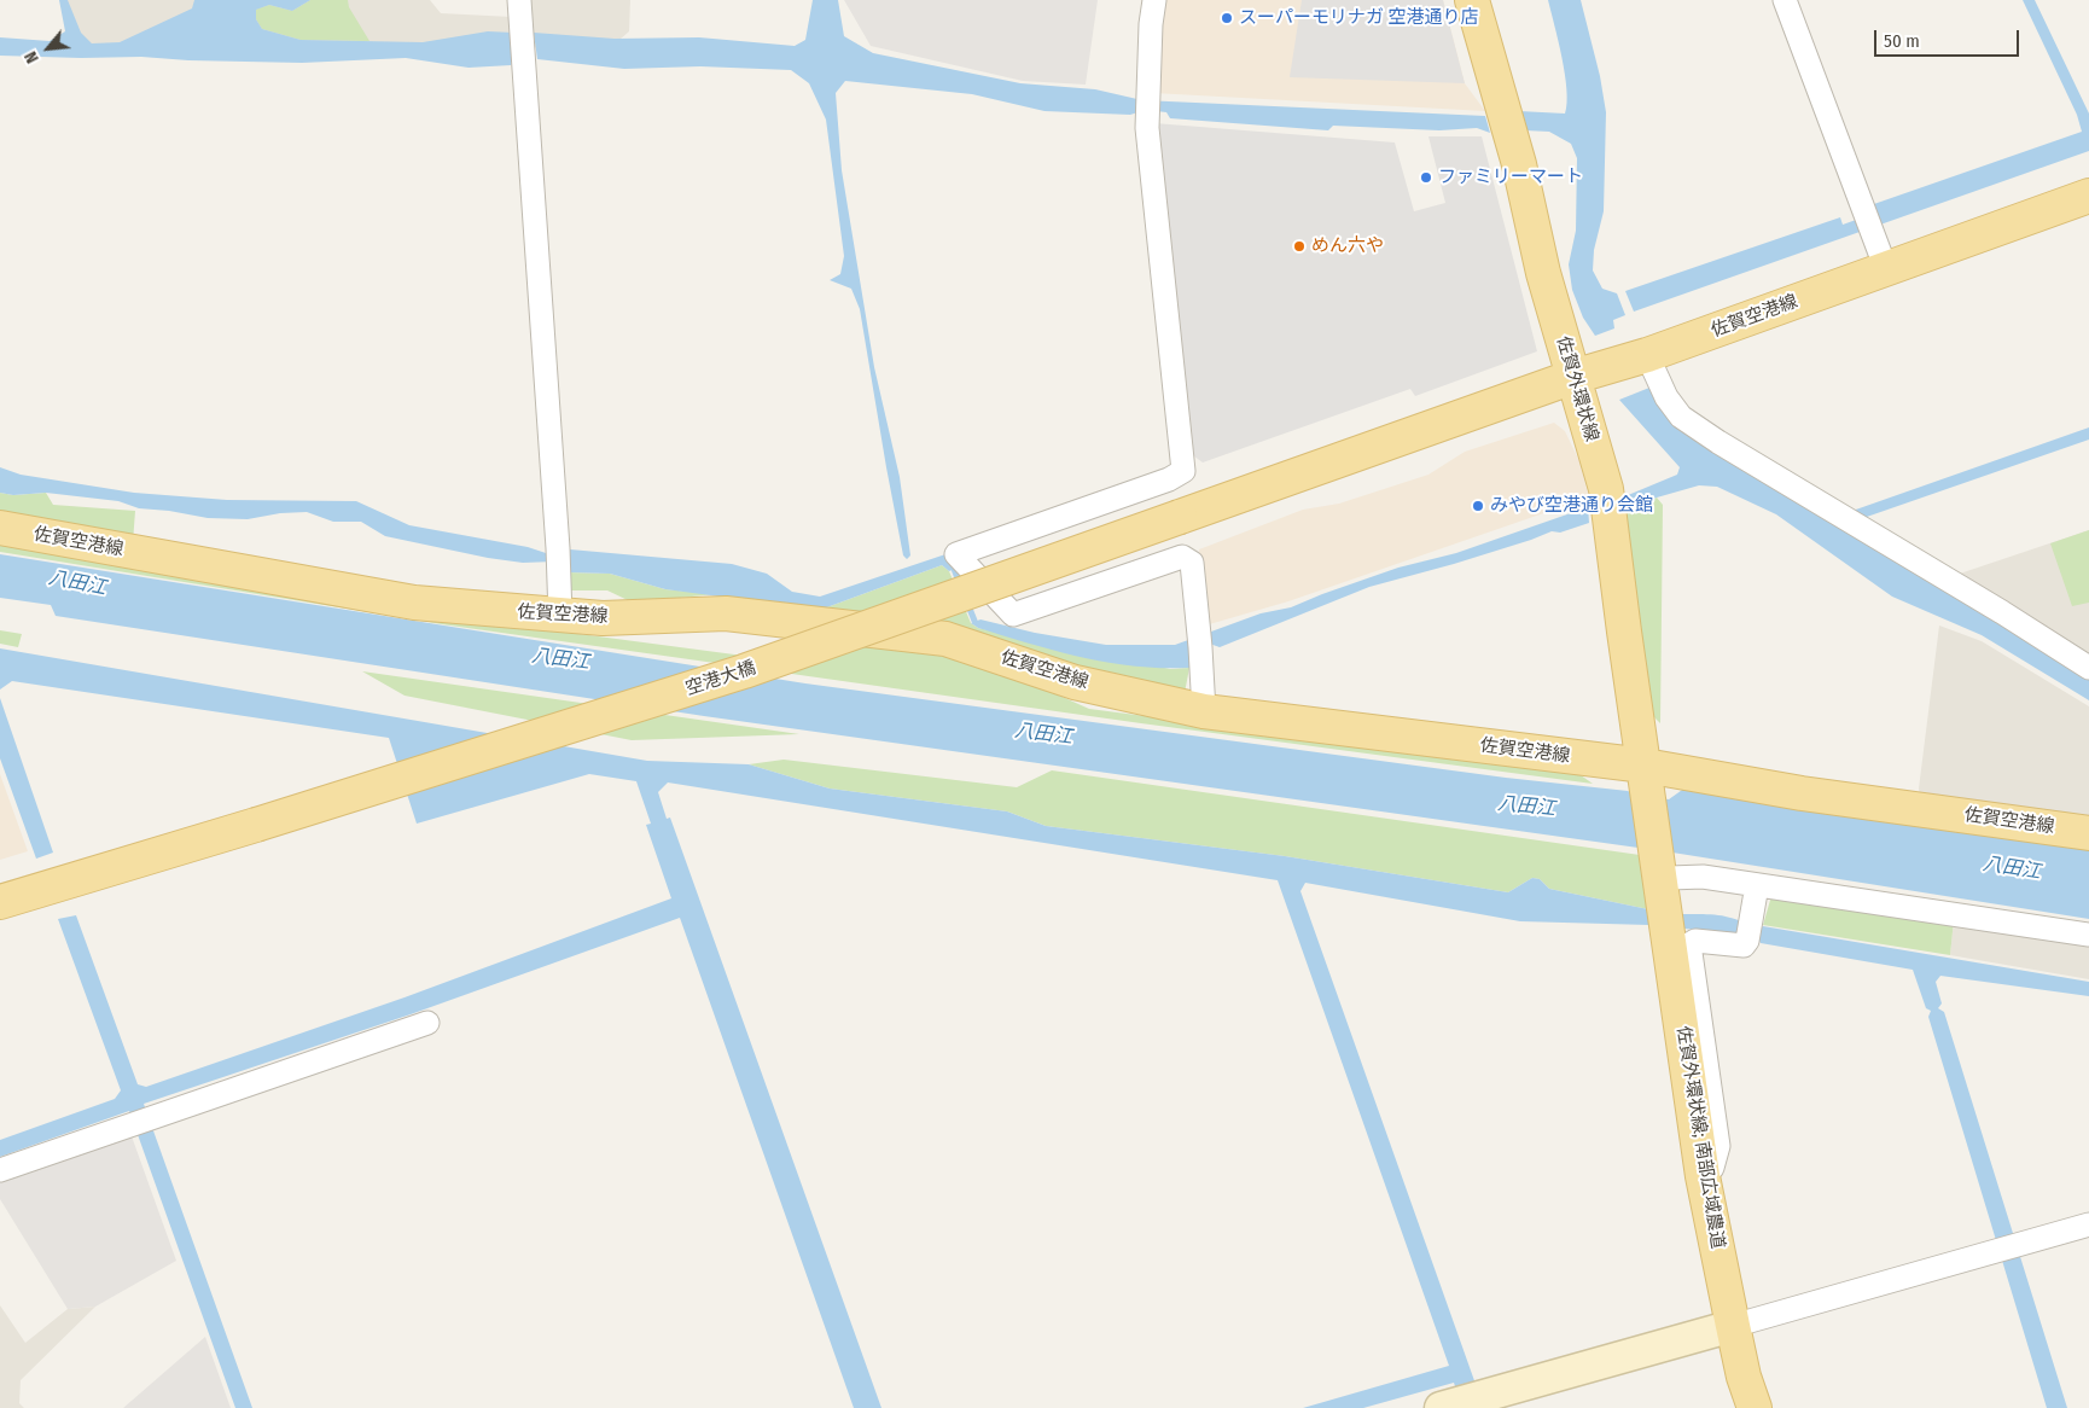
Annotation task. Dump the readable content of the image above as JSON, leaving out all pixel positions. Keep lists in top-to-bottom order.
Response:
{
  "streets": {
    "main road": [
      "佐賀空港線",
      "佐賀外環状線",
      "空港大橋",
      "佐賀外環状線; 南部広域農道"
    ]
  },
  "crossings": [
    ["佐賀空港線", "佐賀外環状線"],
    ["佐賀空港線", "空港大橋"],
    ["佐賀外環状線", "佐賀外環状線; 南部広域農道"]
  ],
  "water": ["八田江"],
  "places": [
    "スーパーモリナガ 空港通り店",
    "ファミリーマート",
    "めん六や",
    "みやび空港通り会館"
  ],
  "scale_bar": "50 m",
  "north": "bottom left"
}
